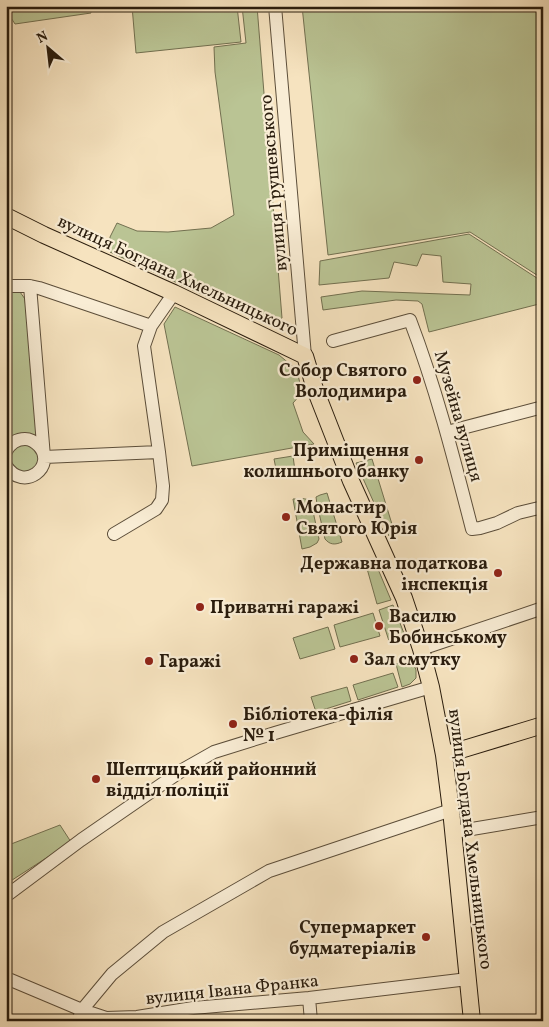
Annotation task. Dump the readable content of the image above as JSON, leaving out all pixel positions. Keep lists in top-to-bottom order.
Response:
{
  "streets": {
    "main road": ["вулиця Богдана Хмельницького"],
    "street": ["вулиця Грушевського", "Музейна вулиця", "вулиця Івана Франка"]
  },
  "crossings": [
    ["вулиця Грушевського", "вулиця Богдана Хмельницького"],
    ["вулиця Богдана Хмельницького", "вулиця Івана Франка"]
  ],
  "places": [
    "Собор Святого Володимира",
    "Приміщення колишнього банку",
    "Монастир Святого Юрія",
    "Державна податкова інспекція",
    "Приватні гаражі",
    "Василю Бобинському",
    "Зал смутку",
    "Гаражі",
    "Бiблiотека-фiлiя № 1",
    "Шептицький районний відділ поліції",
    "Супермаркет будматеріалів"
  ],
  "north": "top left"
}
